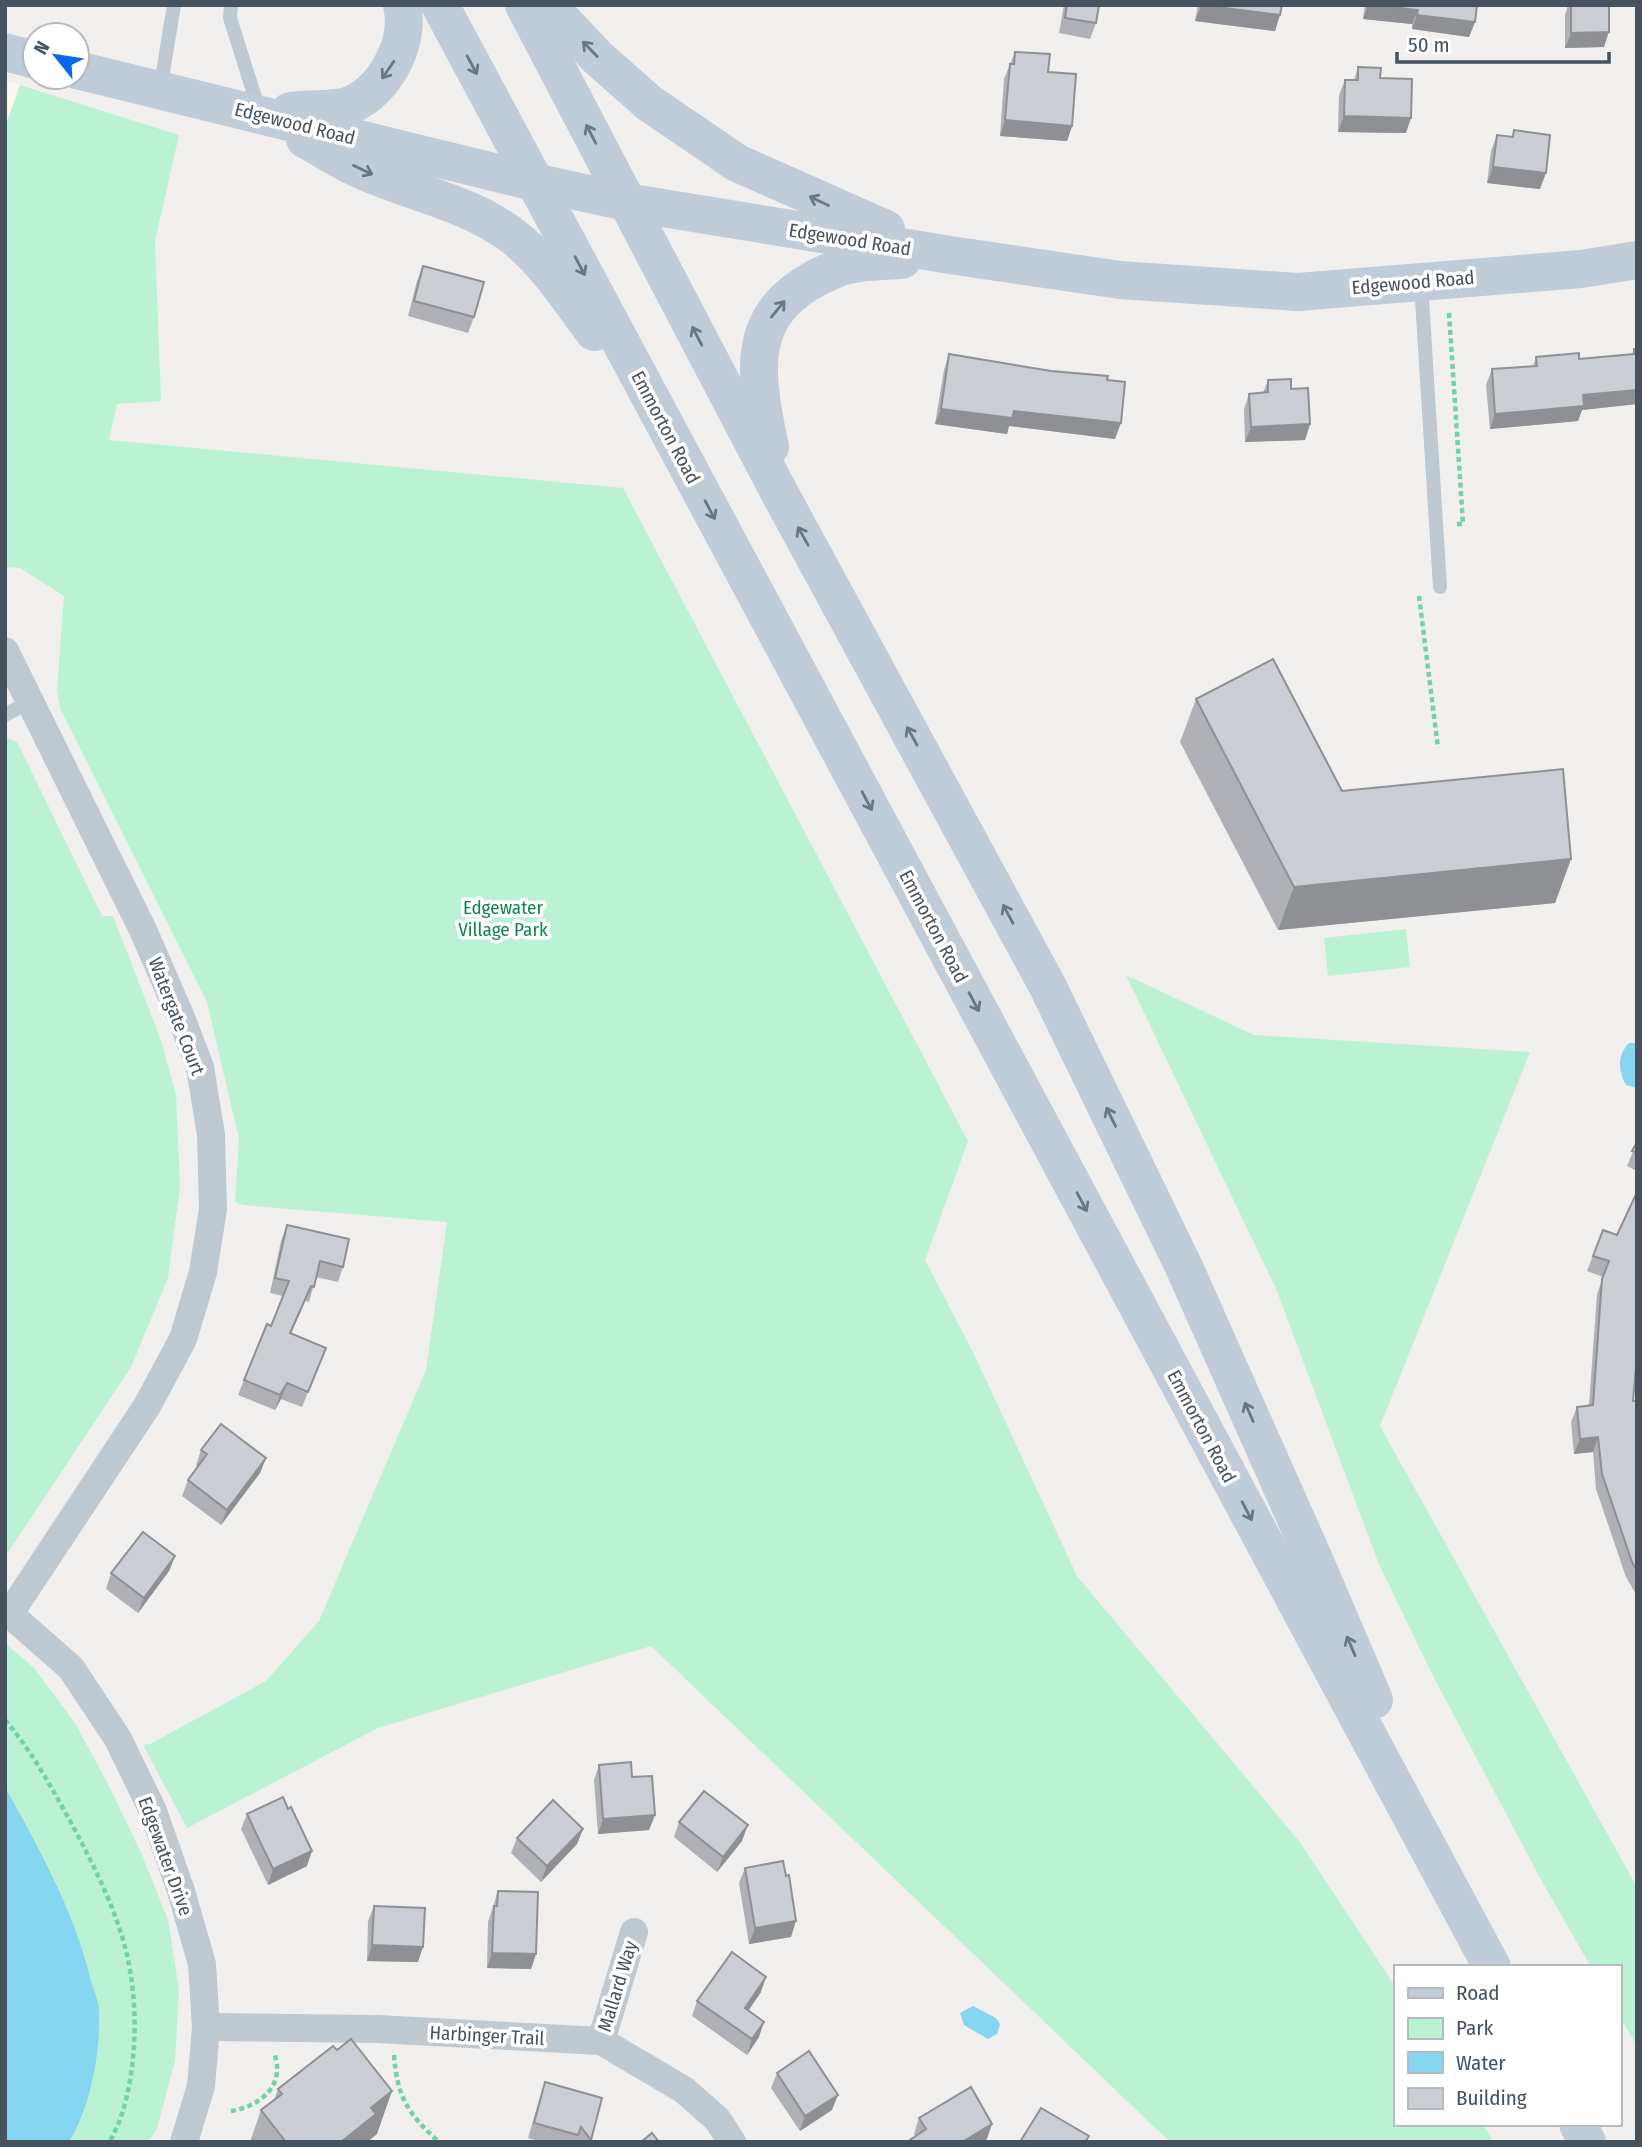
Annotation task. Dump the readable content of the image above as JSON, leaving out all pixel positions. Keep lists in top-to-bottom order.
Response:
{
  "streets": {
    "main road": ["Edgewood Road", "Emmorton Road"],
    "street": [
      "Watergate Court",
      "Edgewater Drive",
      "Mallard Way",
      "Harbinger Trail"
    ]
  },
  "crossings": [
    ["Edgewood Road", "Emmorton Road"],
    ["Watergate Court", "Edgewater Drive"],
    ["Edgewater Drive", "Harbinger Trail"],
    ["Mallard Way", "Harbinger Trail"]
  ],
  "parks": ["Edgewater Village Park"],
  "legend": [
    "Road",
    "Park",
    "Water",
    "Building"
  ],
  "scale_bar": "50 m",
  "north": "top left"
}
